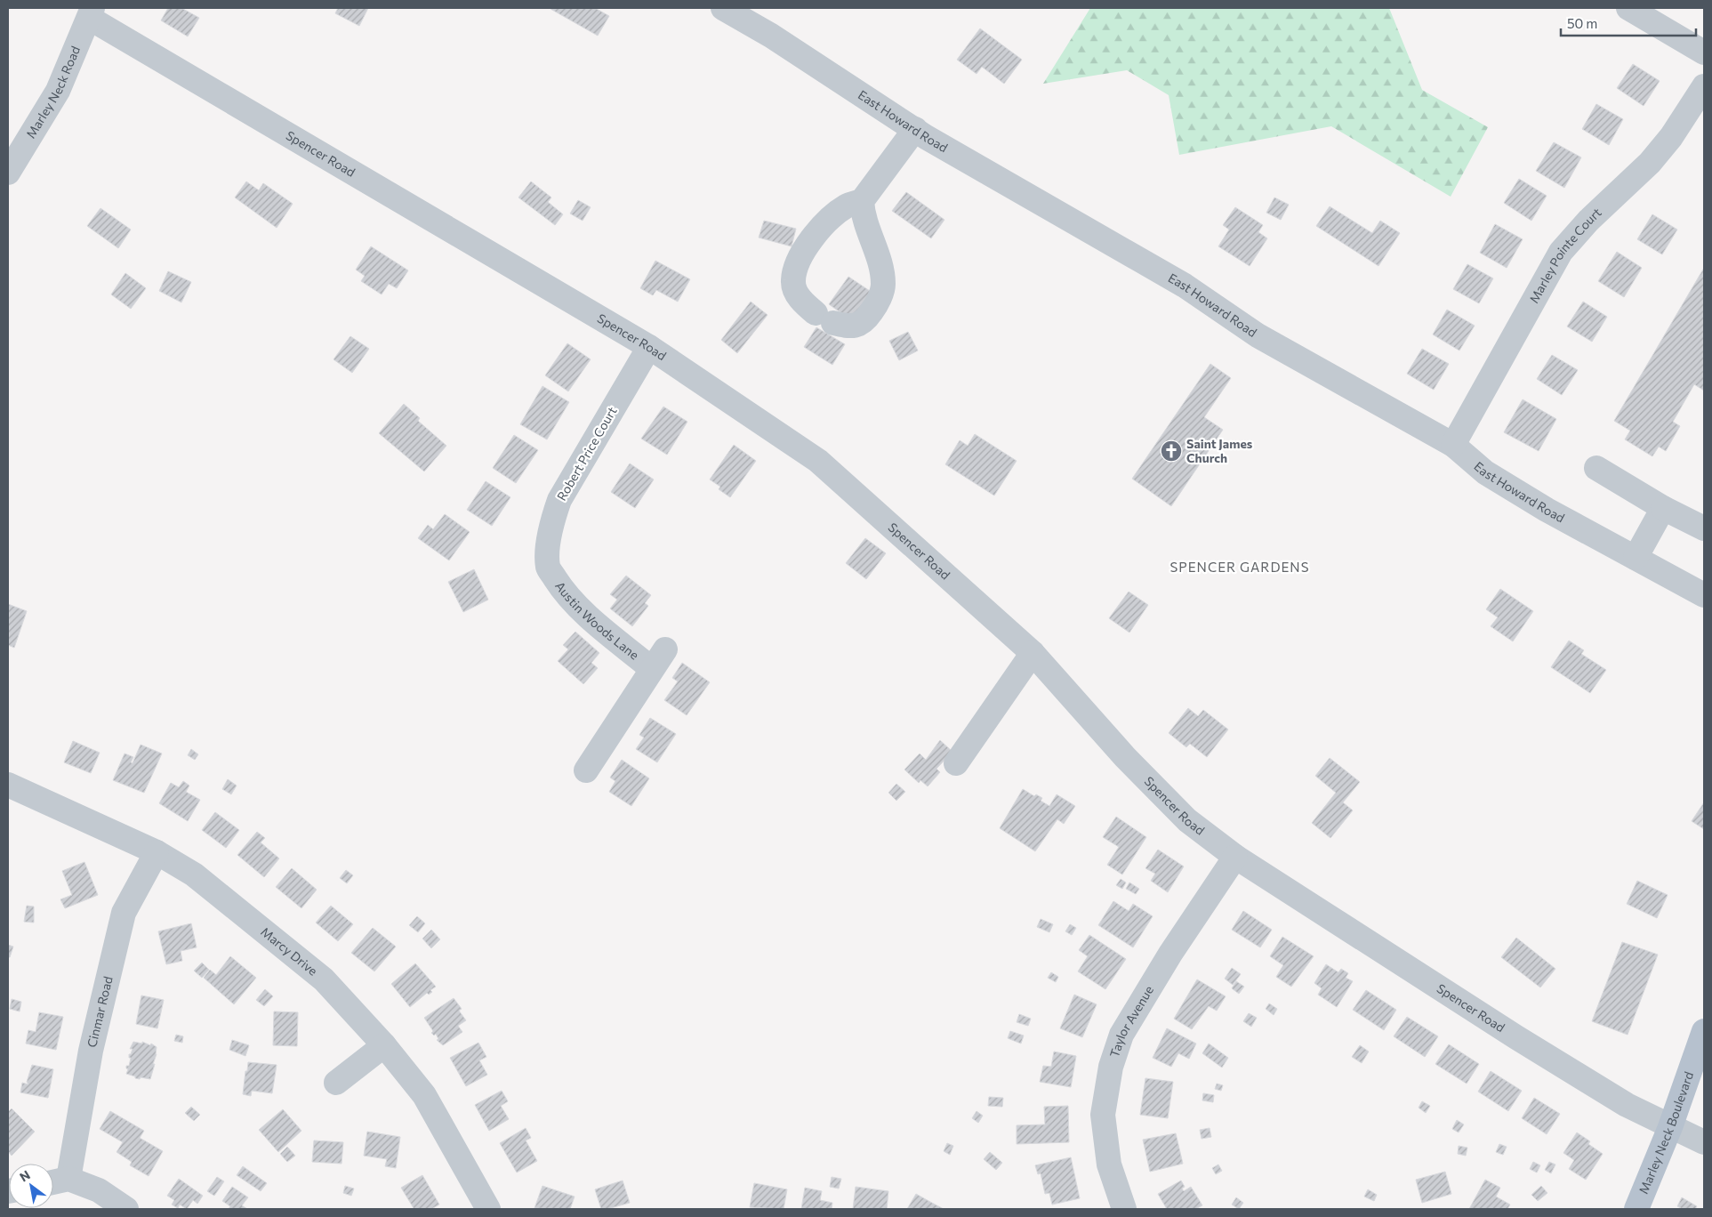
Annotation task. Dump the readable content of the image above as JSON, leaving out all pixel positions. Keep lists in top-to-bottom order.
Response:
{
  "streets": {
    "main road": ["Marley Neck Boulevard"],
    "street": [
      "Marley Neck Road",
      "East Howard Road",
      "Spencer Road",
      "Marley Pointe Court",
      "Robert Price Court",
      "Austin Woods Lane",
      "Marcy Drive",
      "Cinmar Road",
      "Taylor Avenue"
    ]
  },
  "crossings": [
    ["Marley Neck Road", "Spencer Road"],
    ["East Howard Road", "Marley Pointe Court"],
    ["Spencer Road", "Robert Price Court"],
    ["Spencer Road", "Taylor Avenue"],
    ["Spencer Road", "Marley Neck Boulevard"],
    ["Robert Price Court", "Austin Woods Lane"],
    ["Marcy Drive", "Cinmar Road"]
  ],
  "districts": ["SPENCER GARDENS"],
  "places": {
    "church": ["Saint James Church"]
  },
  "scale_bar": "50 m",
  "north": "top left"
}
